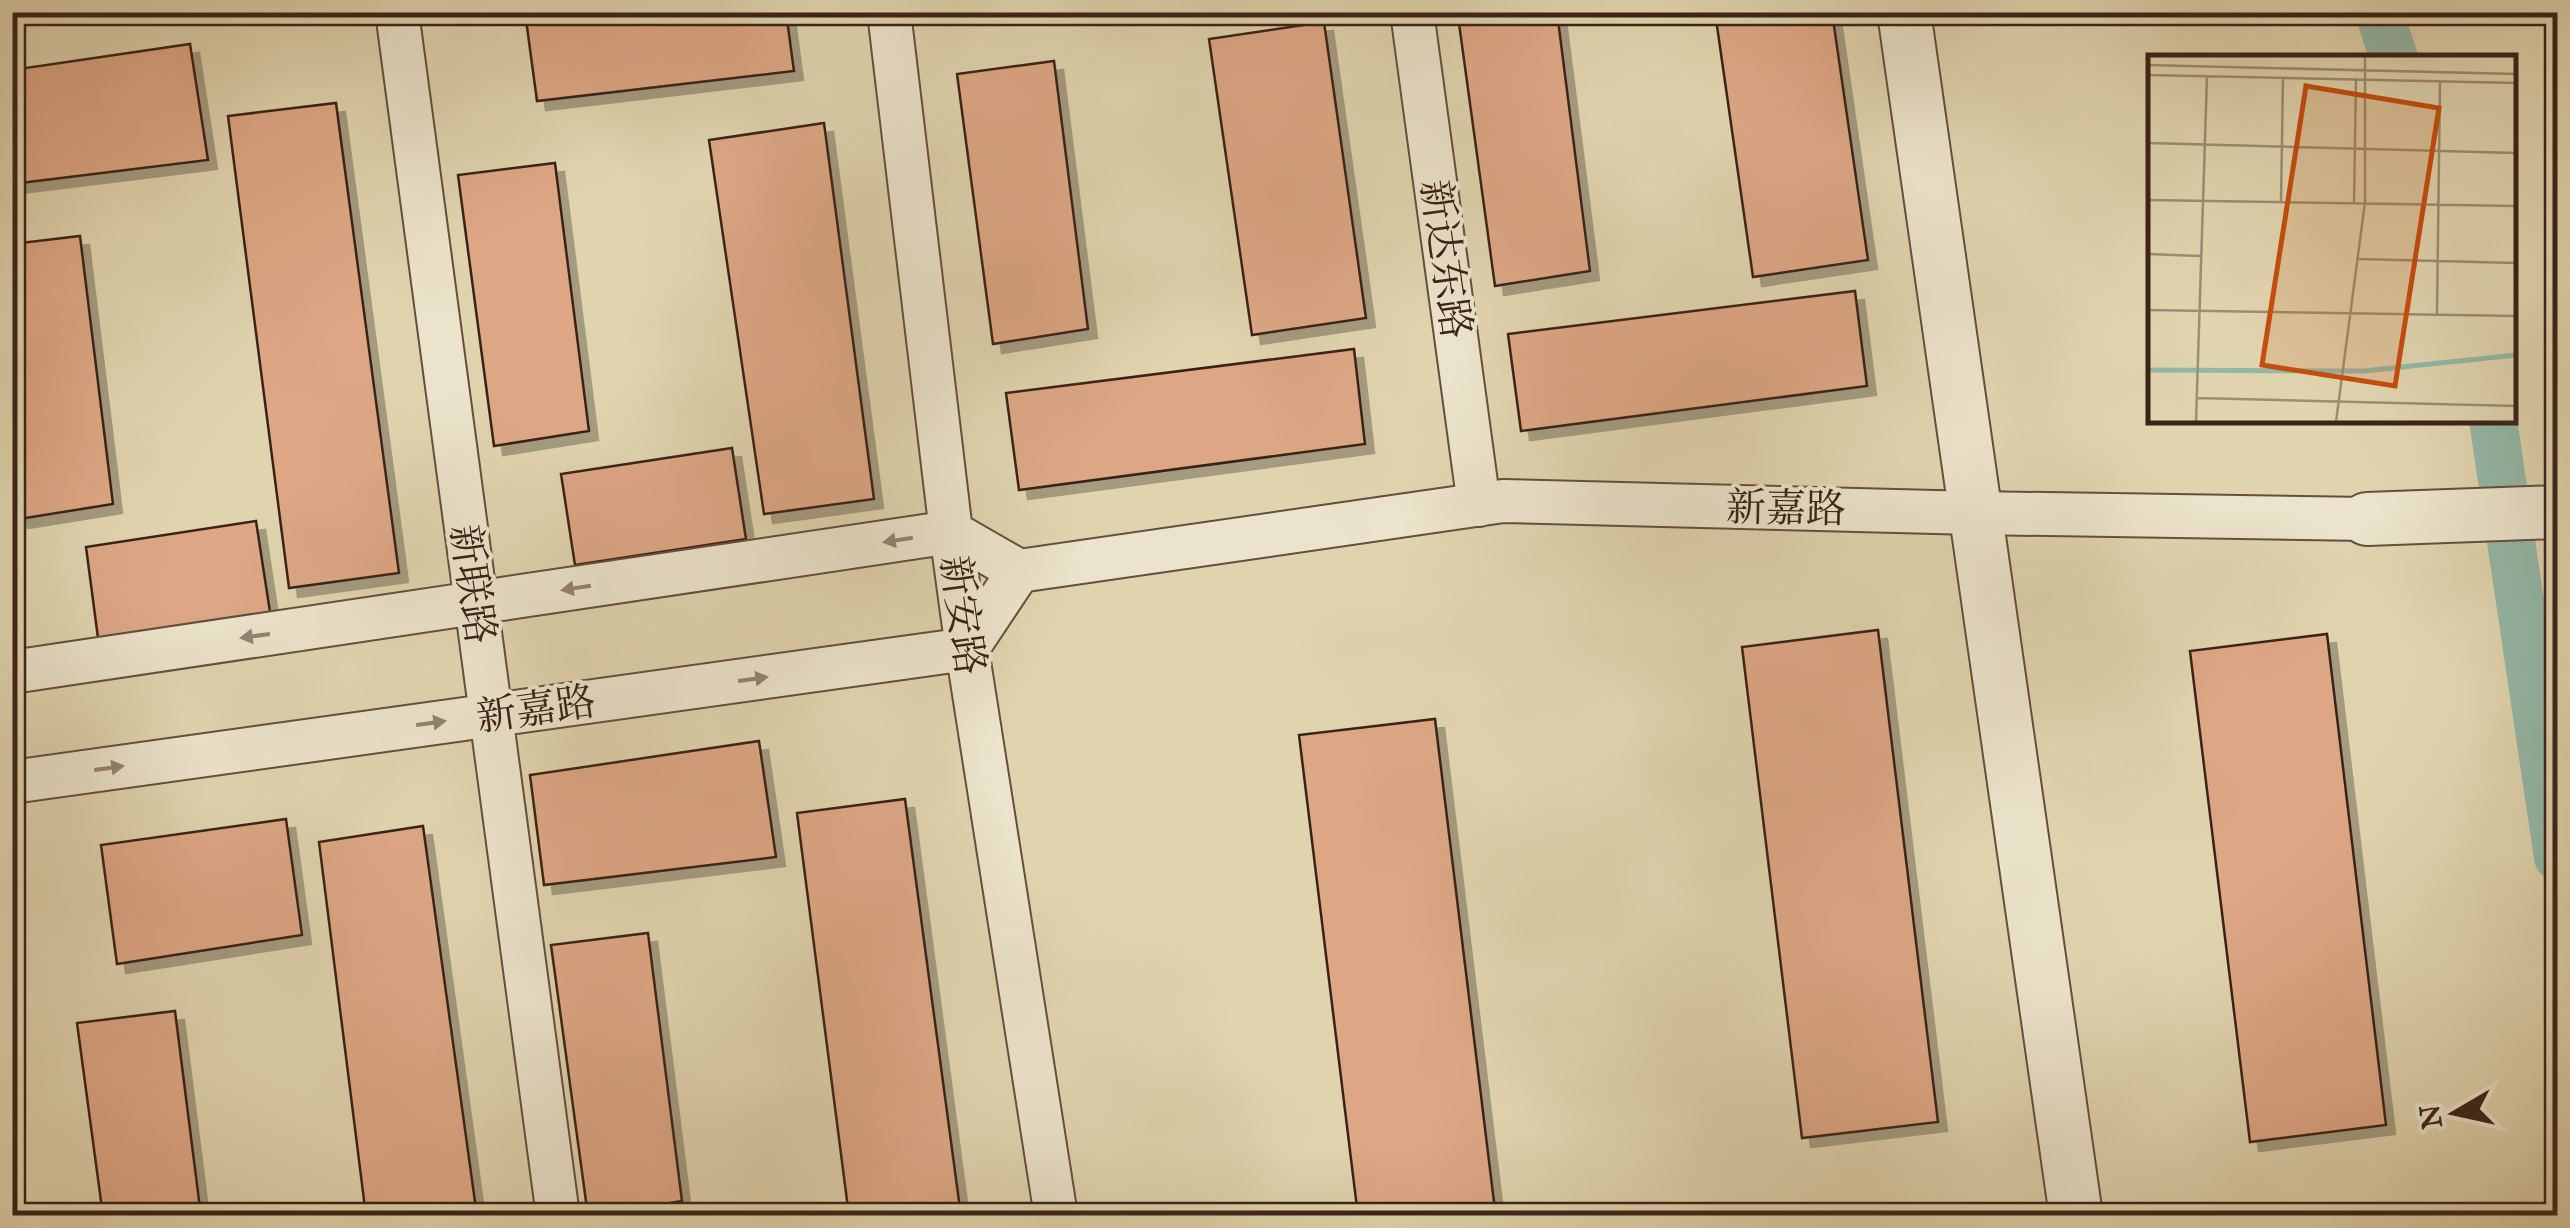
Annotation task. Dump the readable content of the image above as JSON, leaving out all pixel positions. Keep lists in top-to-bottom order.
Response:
{
  "streets": {
    "street": [
      "新达东路",
      "新嘉路",
      "新联路",
      "新安路"
    ]
  },
  "crossings": [
    ["新达东路", "新嘉路"],
    ["新嘉路", "新联路"],
    ["新嘉路", "新安路"]
  ],
  "north": "left"
}
